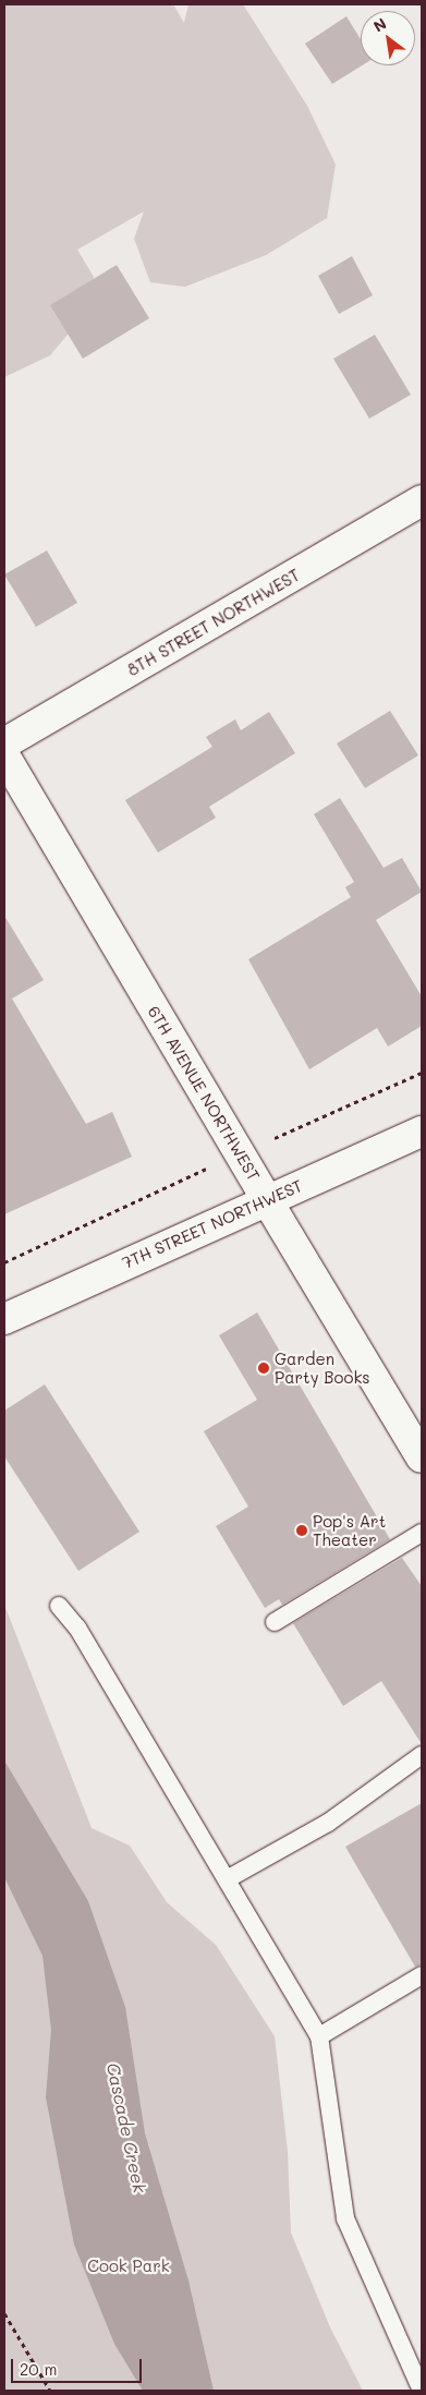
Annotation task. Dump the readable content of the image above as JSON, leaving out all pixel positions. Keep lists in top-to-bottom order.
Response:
{
  "streets": {
    "street": ["8TH STREET NORTHWEST", "6TH AVENUE NORTHWEST", "7TH STREET NORTHWEST"]
  },
  "crossings": [
    ["6TH AVENUE NORTHWEST", "7TH STREET NORTHWEST"]
  ],
  "water": ["Cascade Creek"],
  "parks": ["Cook Park"],
  "places": ["Garden Party Books", "Pop's Art Theater"],
  "scale_bar": "20 m",
  "north": "top left"
}
